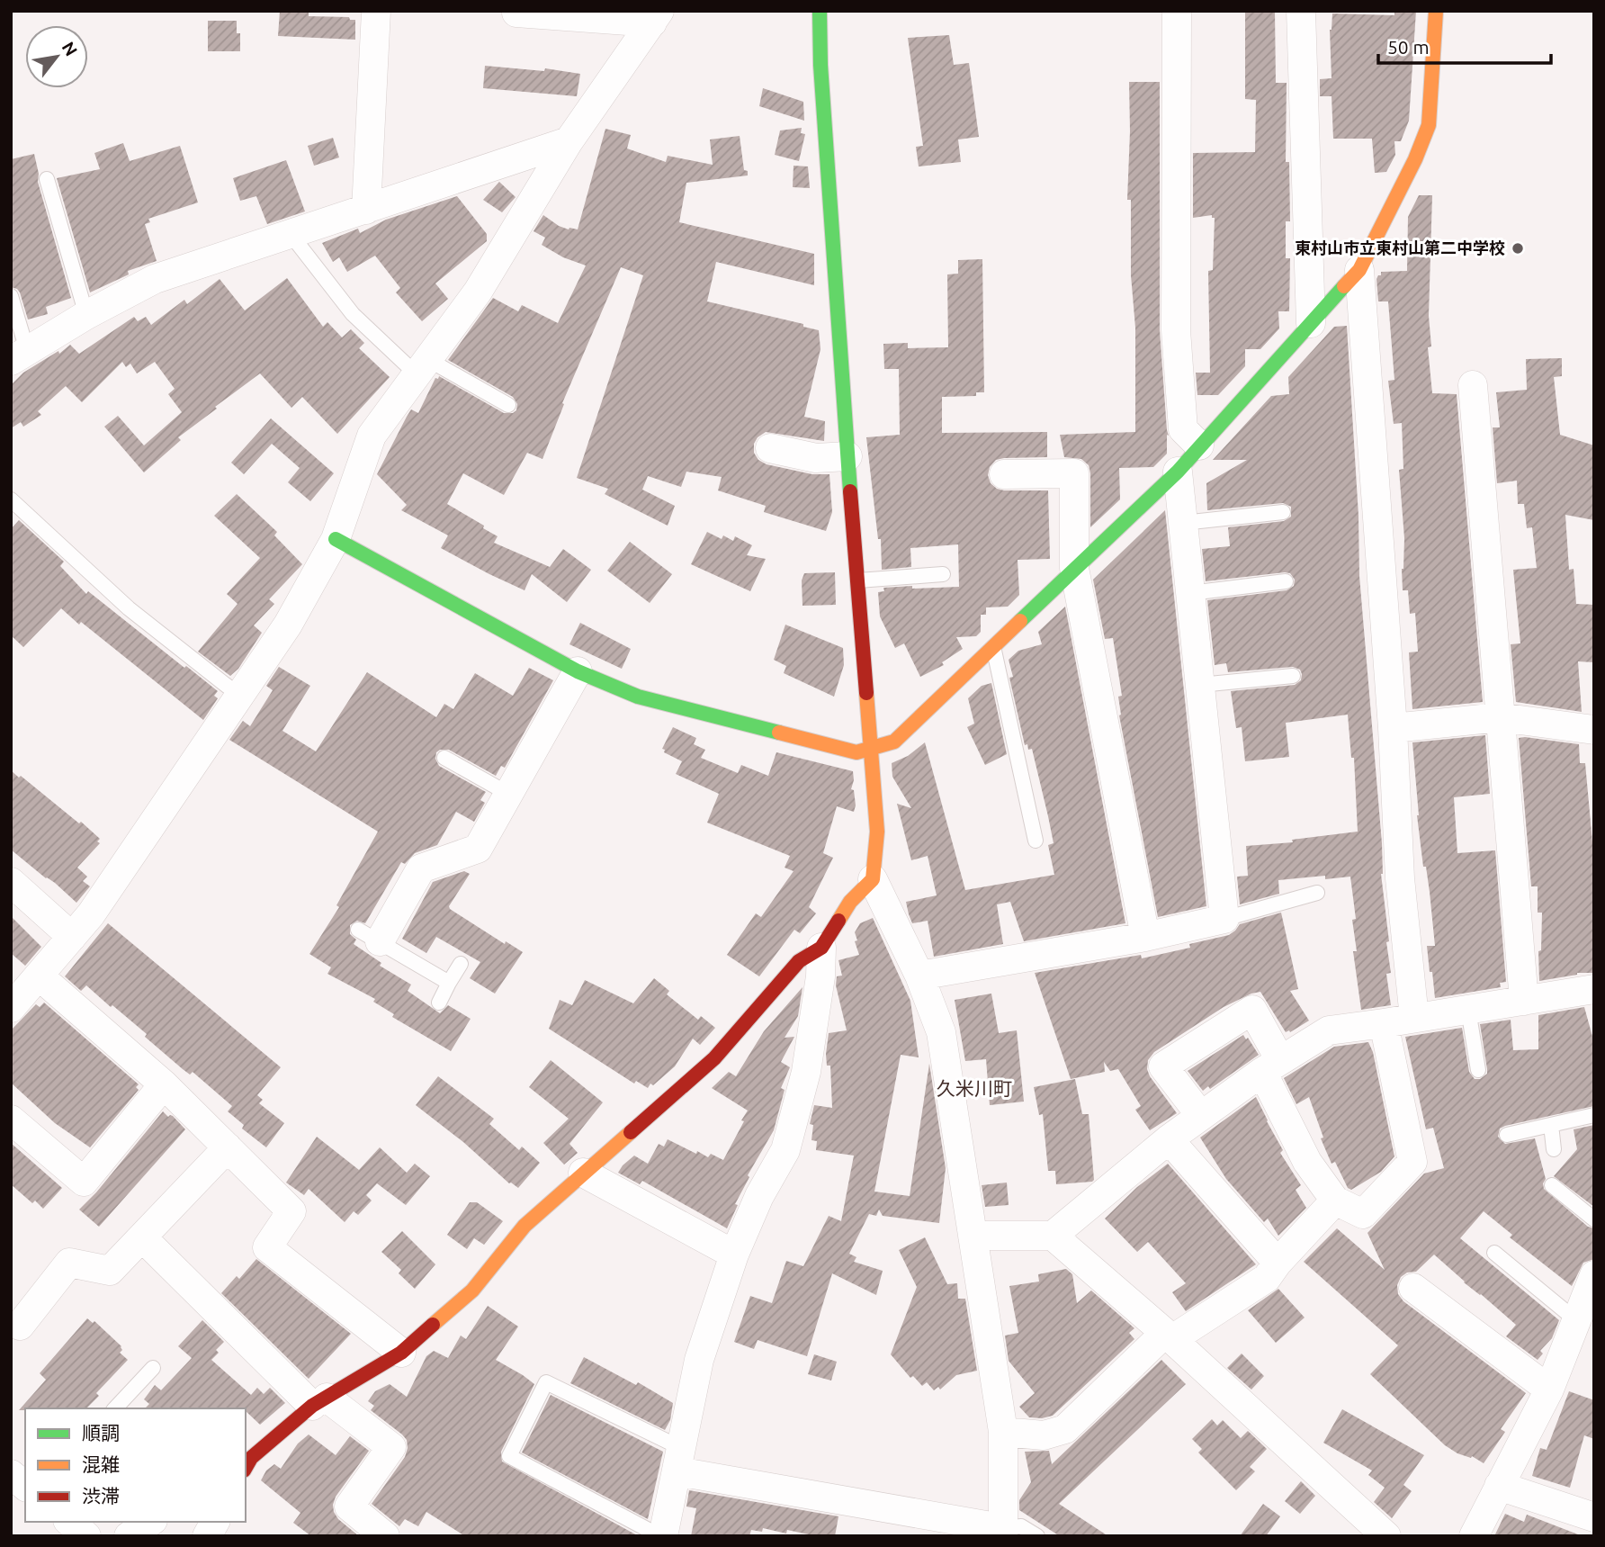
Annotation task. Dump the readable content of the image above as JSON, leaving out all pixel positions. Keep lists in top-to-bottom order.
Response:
{
  "districts": ["久米川町"],
  "places": ["東村山市立東村山第二中学校"],
  "legend": ["順調", "混雑", "渋滞"],
  "scale_bar": "50 m",
  "north": "top right"
}
